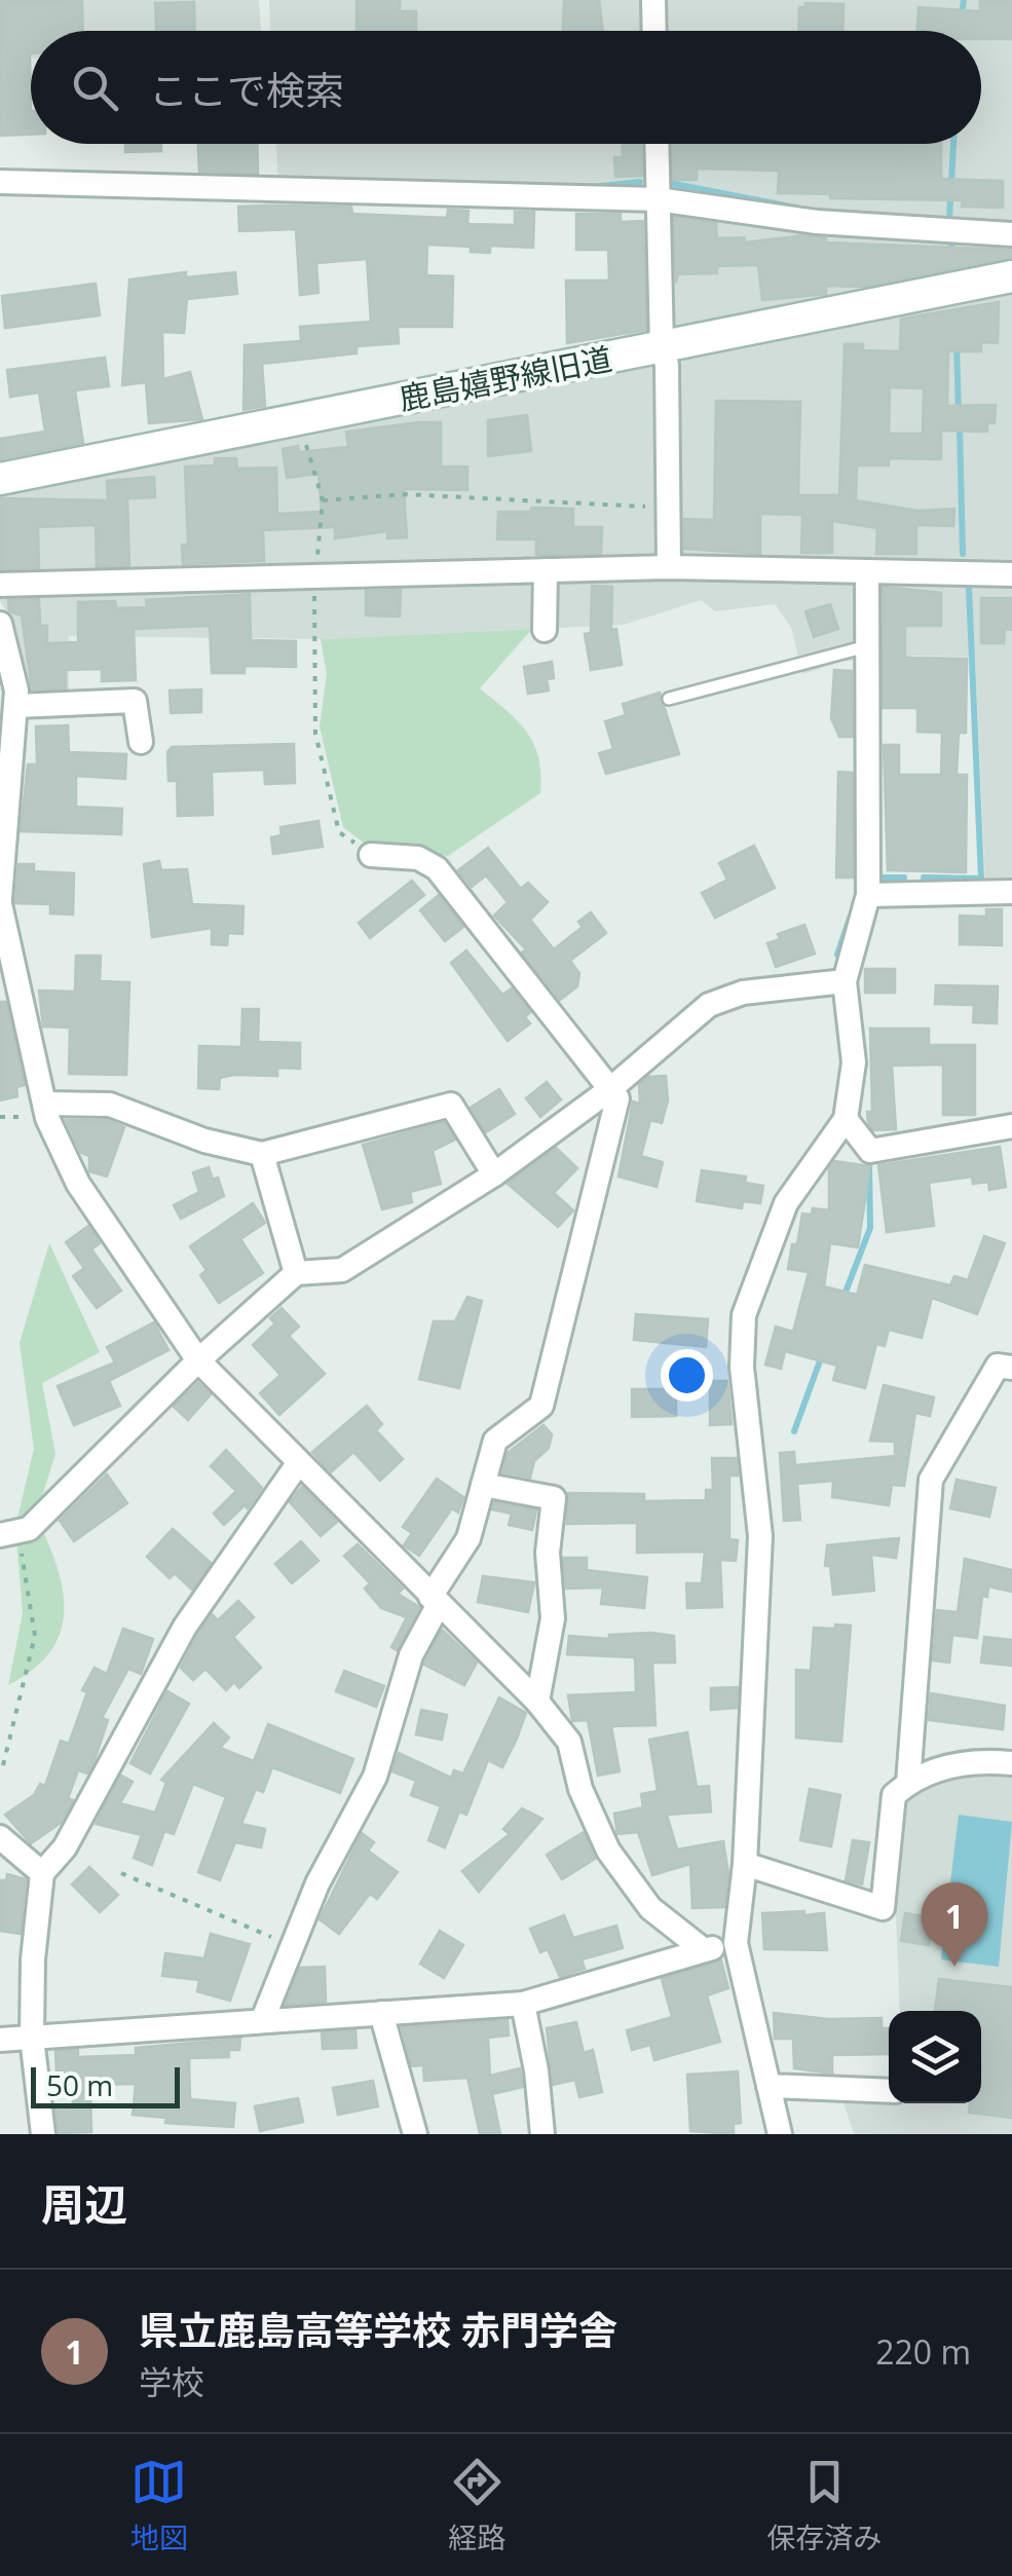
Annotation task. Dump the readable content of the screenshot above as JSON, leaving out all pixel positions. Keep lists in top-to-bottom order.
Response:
{
  "streets": {
    "street": ["鹿島嬉野線旧道"]
  },
  "scale_bar": "50 m",
  "page": {
    "search": "ここで検索",
    "pins": "1",
    "scale": "50 m",
    "heading": "周辺",
    "list": [
      {
        "mark": "1",
        "name": "県立鹿島高等学校 赤門学舎",
        "note": "学校",
        "value": "220 m"
      }
    ],
    "nav": ["地図", "経路", "保存済み"]
  }
}
